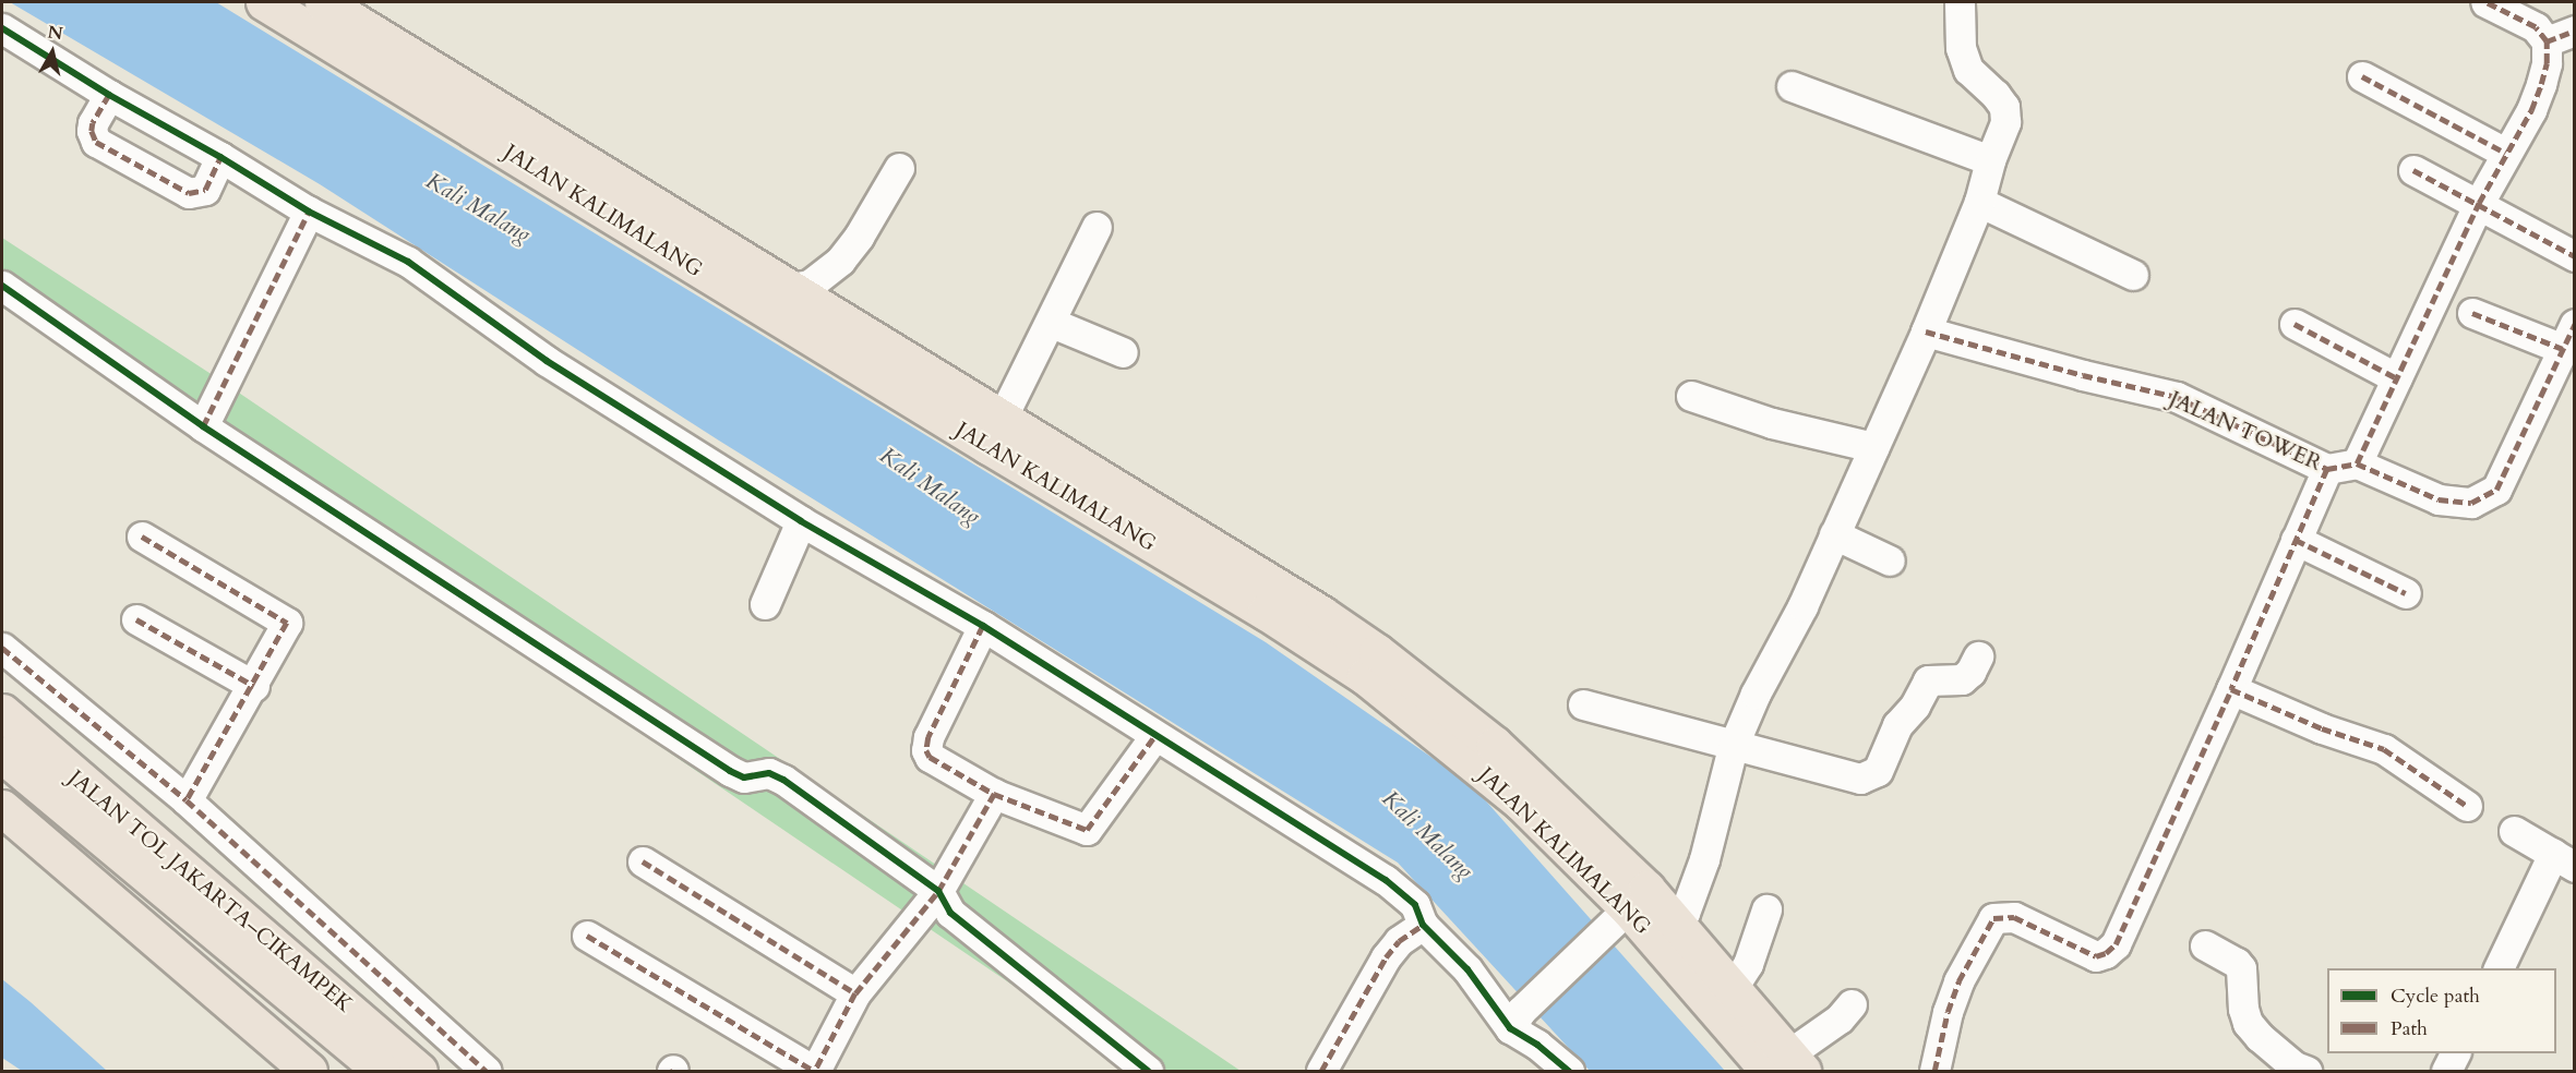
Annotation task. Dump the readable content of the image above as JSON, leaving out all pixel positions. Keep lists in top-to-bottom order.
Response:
{
  "streets": {
    "main road": ["JALAN KALIMALANG", "JALAN TOL JAKARTA–CIKAMPEK"],
    "street": ["JALAN TOWER"]
  },
  "water": ["Kali Malang"],
  "legend": ["Cycle path", "Path"],
  "north": "top"
}
